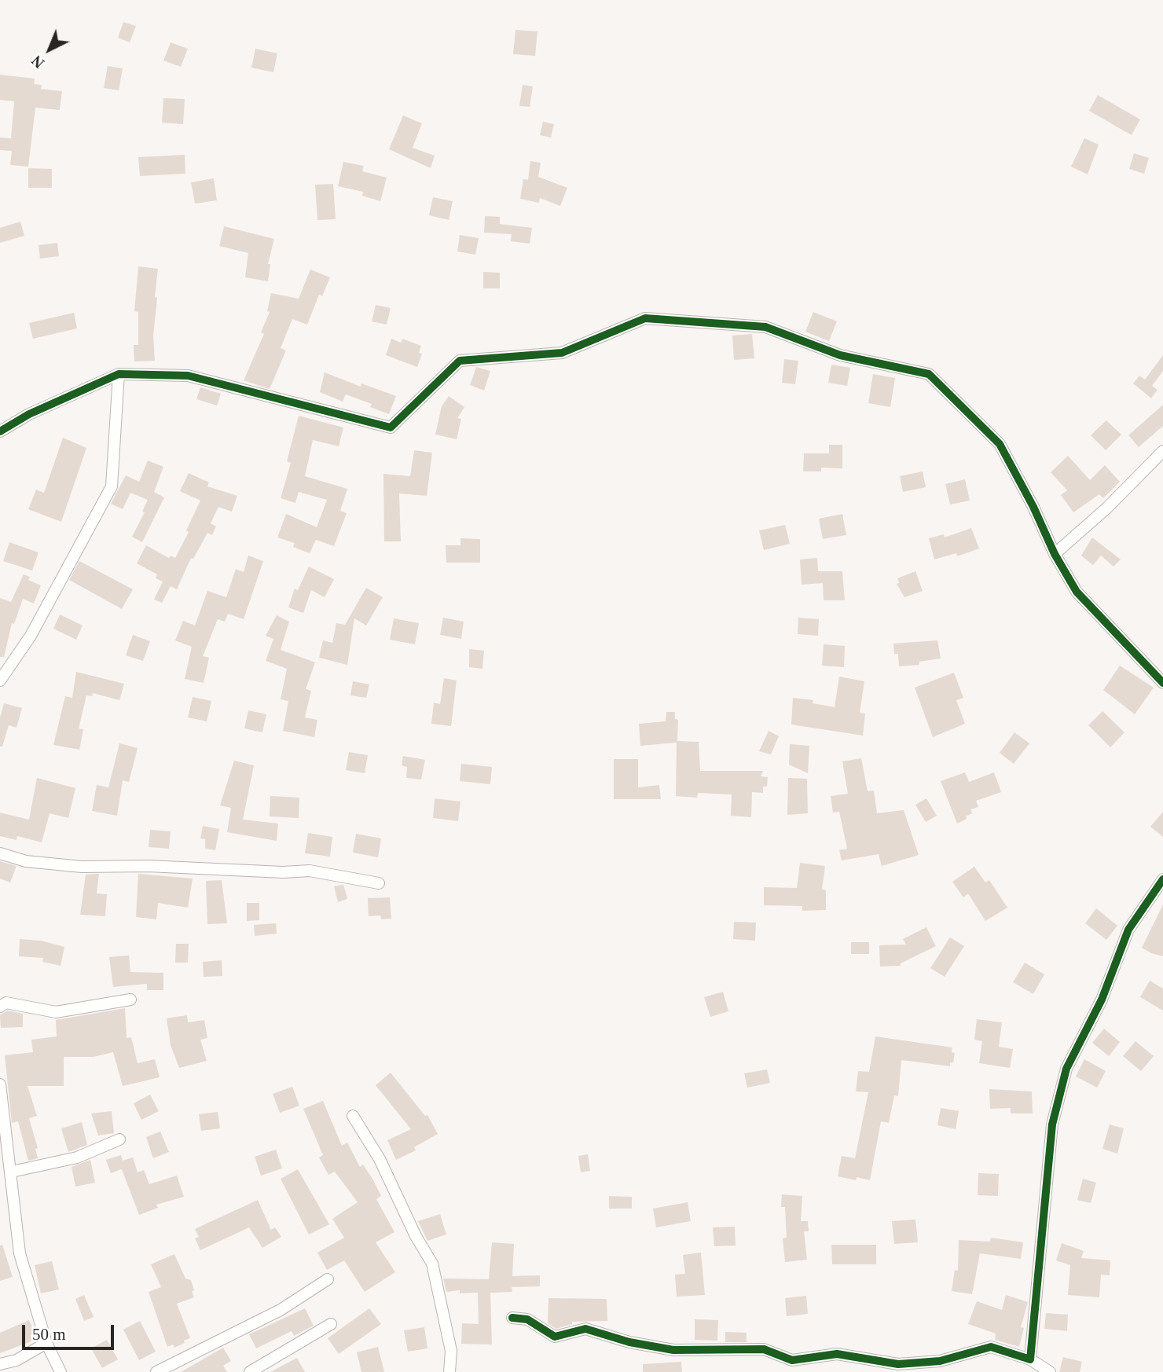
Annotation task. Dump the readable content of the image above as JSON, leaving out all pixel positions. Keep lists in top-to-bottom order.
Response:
{
  "scale_bar": "50 m",
  "north": "bottom left"
}
